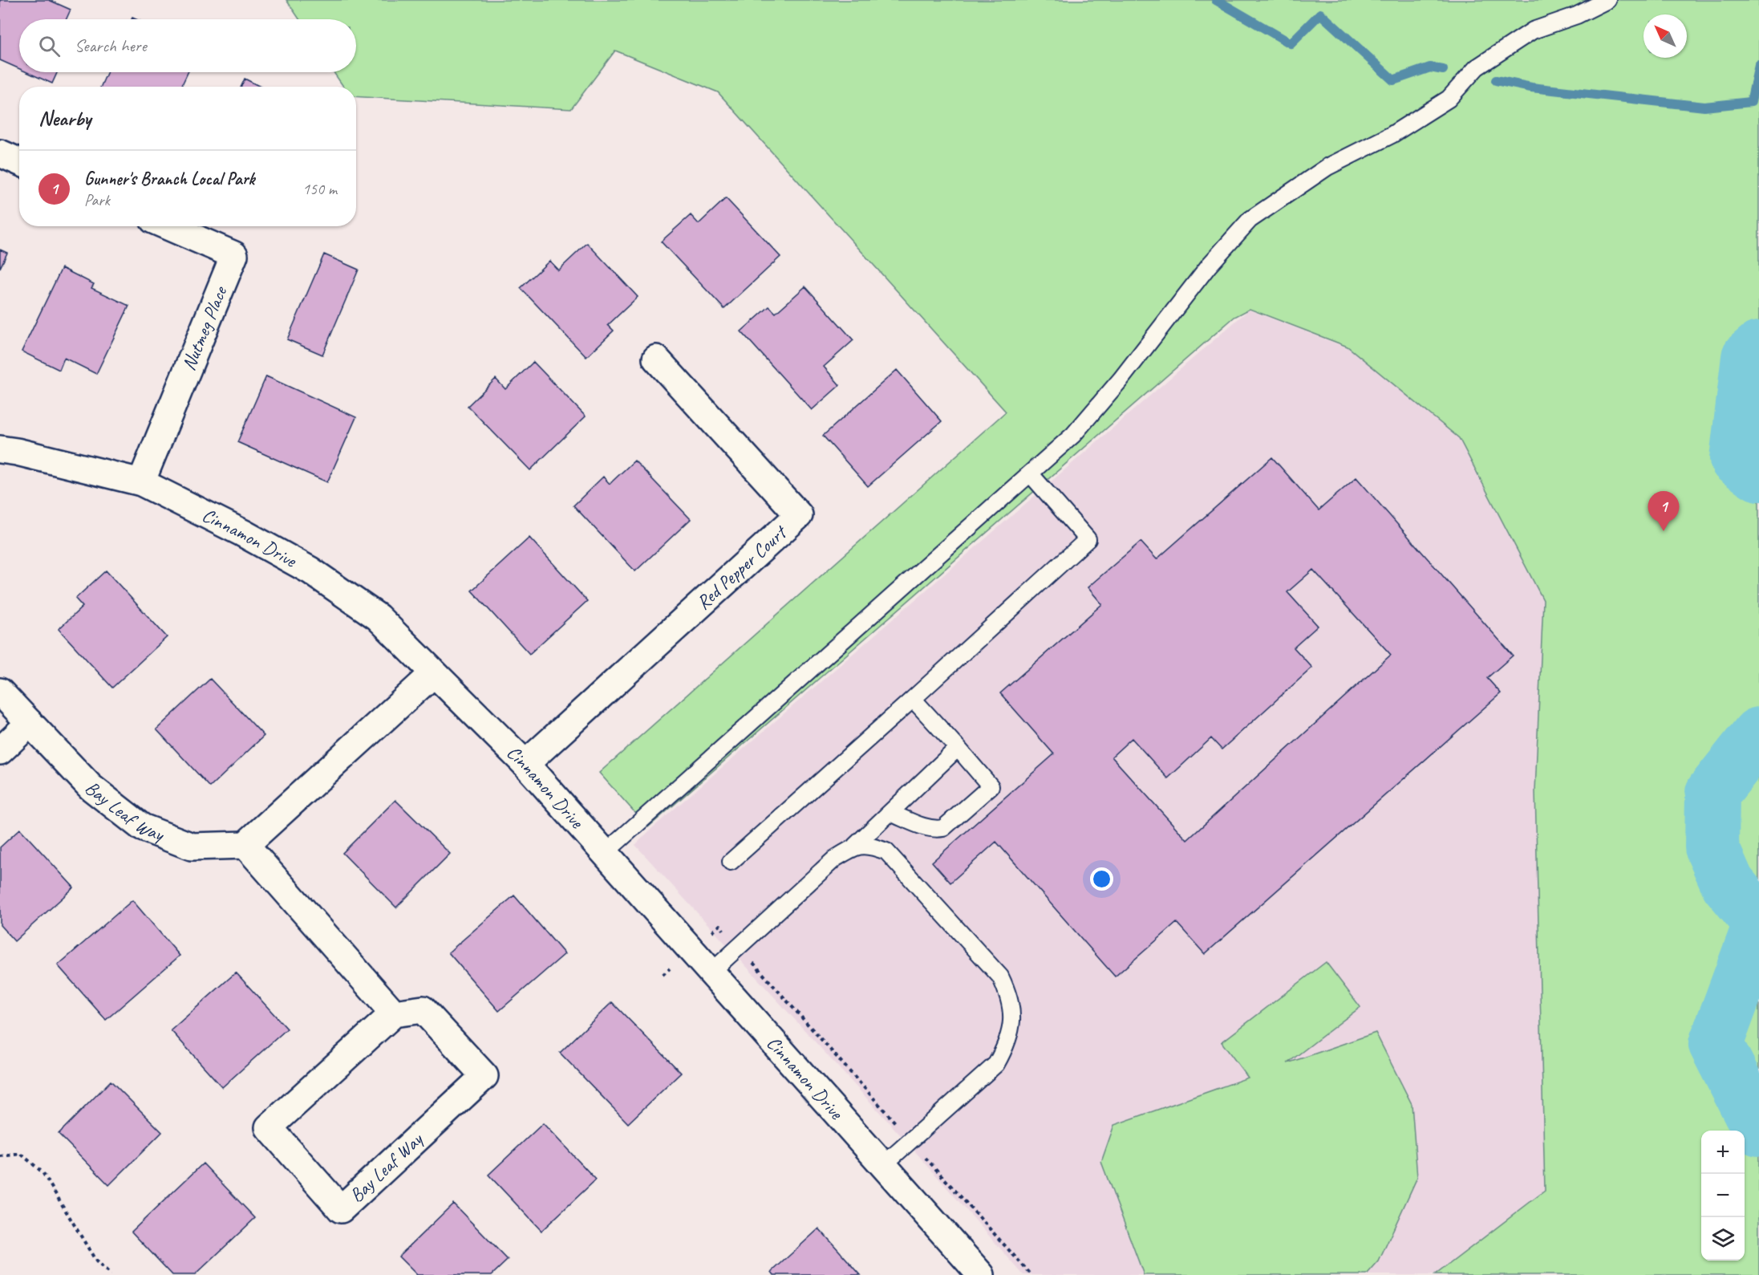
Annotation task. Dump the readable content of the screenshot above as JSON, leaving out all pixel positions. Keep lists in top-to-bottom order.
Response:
{
  "streets": {
    "street": [
      "Nutmeg Place",
      "Cinnamon Drive",
      "Red Pepper Court",
      "Bay Leaf Way"
    ]
  },
  "crossings": [
    ["Nutmeg Place", "Cinnamon Drive"],
    ["Cinnamon Drive", "Red Pepper Court"]
  ],
  "north": "top left",
  "page": {
    "search": "Search here",
    "heading": "Nearby",
    "list": [
      {
        "mark": "1",
        "name": "Gunner's Branch Local Park",
        "note": "Park",
        "value": "150 m"
      }
    ],
    "pins": "1",
    "map_buttons": ["+", "−"]
  }
}
